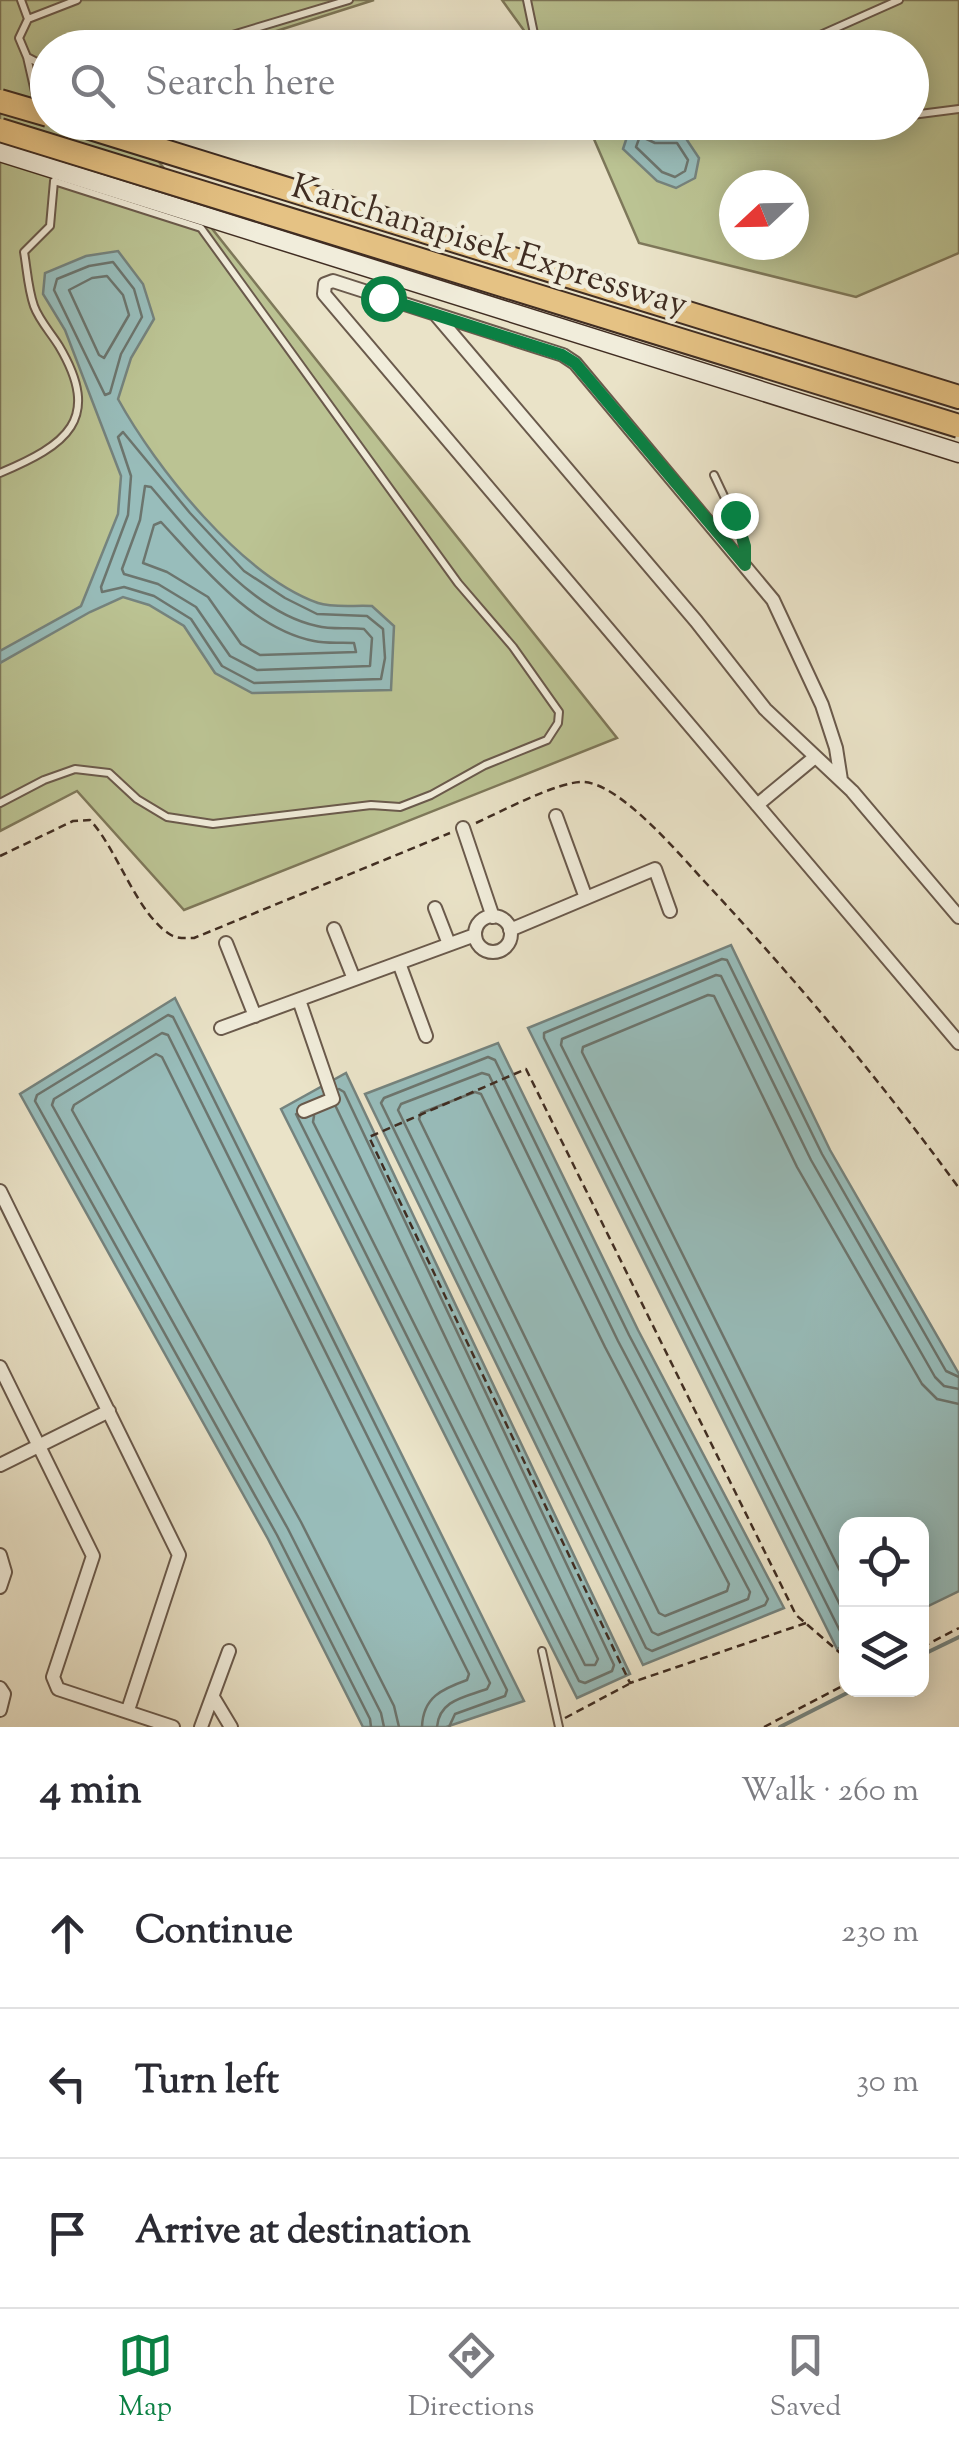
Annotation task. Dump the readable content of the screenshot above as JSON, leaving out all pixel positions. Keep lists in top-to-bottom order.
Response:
{
  "streets": {
    "highway": ["Kanchanapisek Expressway"]
  },
  "north": "left",
  "page": {
    "search": "Search here",
    "heading": ["4 min", "Walk · 260 m"],
    "list": [
      ["Continue", "230 m"],
      ["Turn left", "30 m"],
      "Arrive at destination"
    ],
    "nav": ["Map", "Directions", "Saved"]
  }
}
